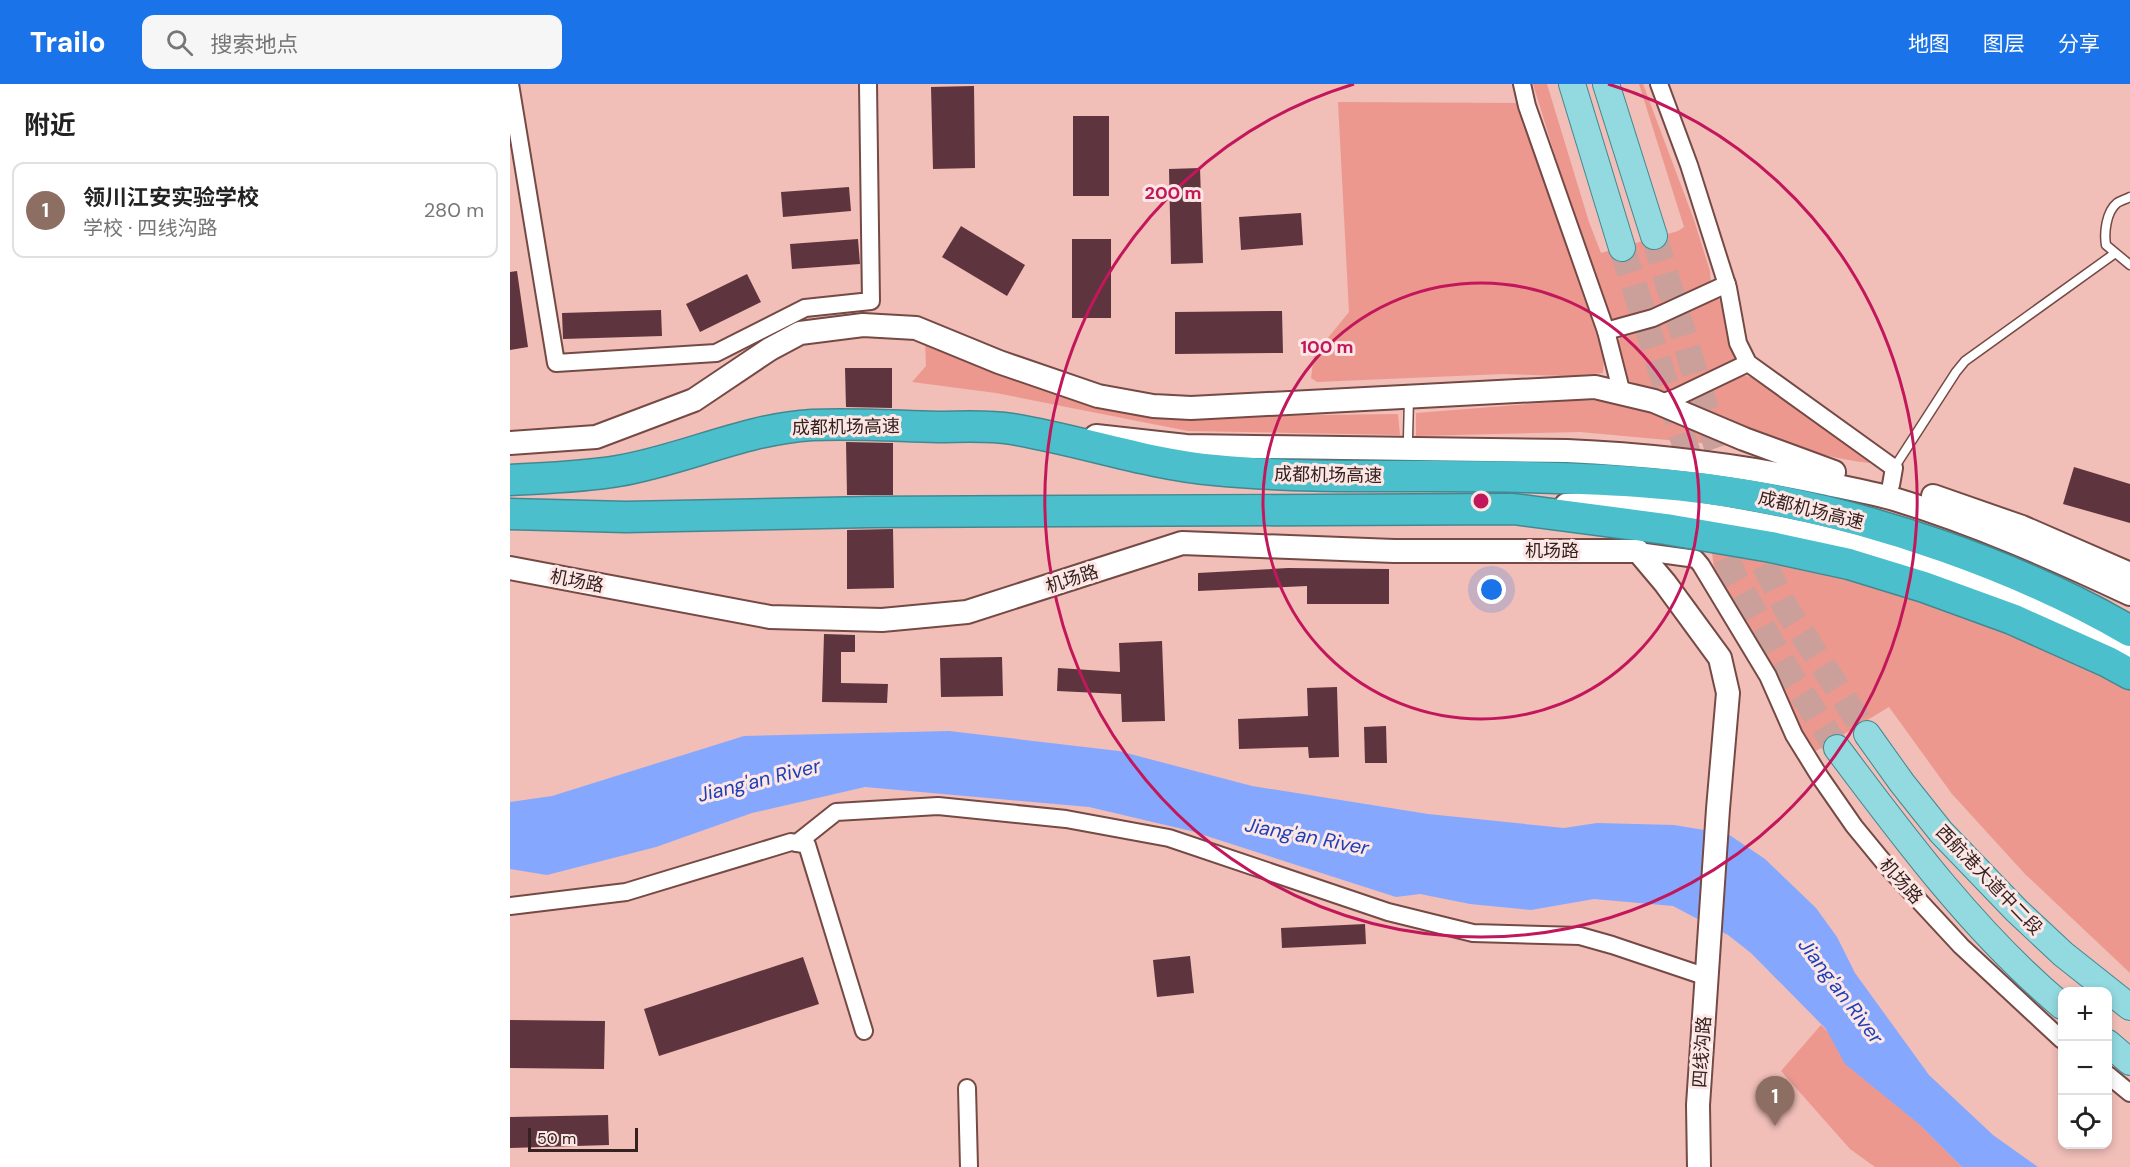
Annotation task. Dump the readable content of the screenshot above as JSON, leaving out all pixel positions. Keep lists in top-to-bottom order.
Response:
{
  "streets": {
    "highway": ["成都机场高速"],
    "main road": ["机场路", "西航港大道中二段", "四线沟路"]
  },
  "crossings": [
    ["机场路", "四线沟路"]
  ],
  "water": ["Jiang'an River"],
  "scale_bar": "50 m",
  "page": {
    "header": "Trailo",
    "search": "搜索地点",
    "nav": ["地图", "图层", "分享"],
    "heading": "附近",
    "list": [
      {
        "mark": "1",
        "name": "领川江安实验学校",
        "note": "学校 · 四线沟路",
        "value": "280 m"
      }
    ],
    "map_buttons": ["+", "−"],
    "pins": "1",
    "scale": "50 m"
  },
  "rings": ["200 m", "100 m"]
}
